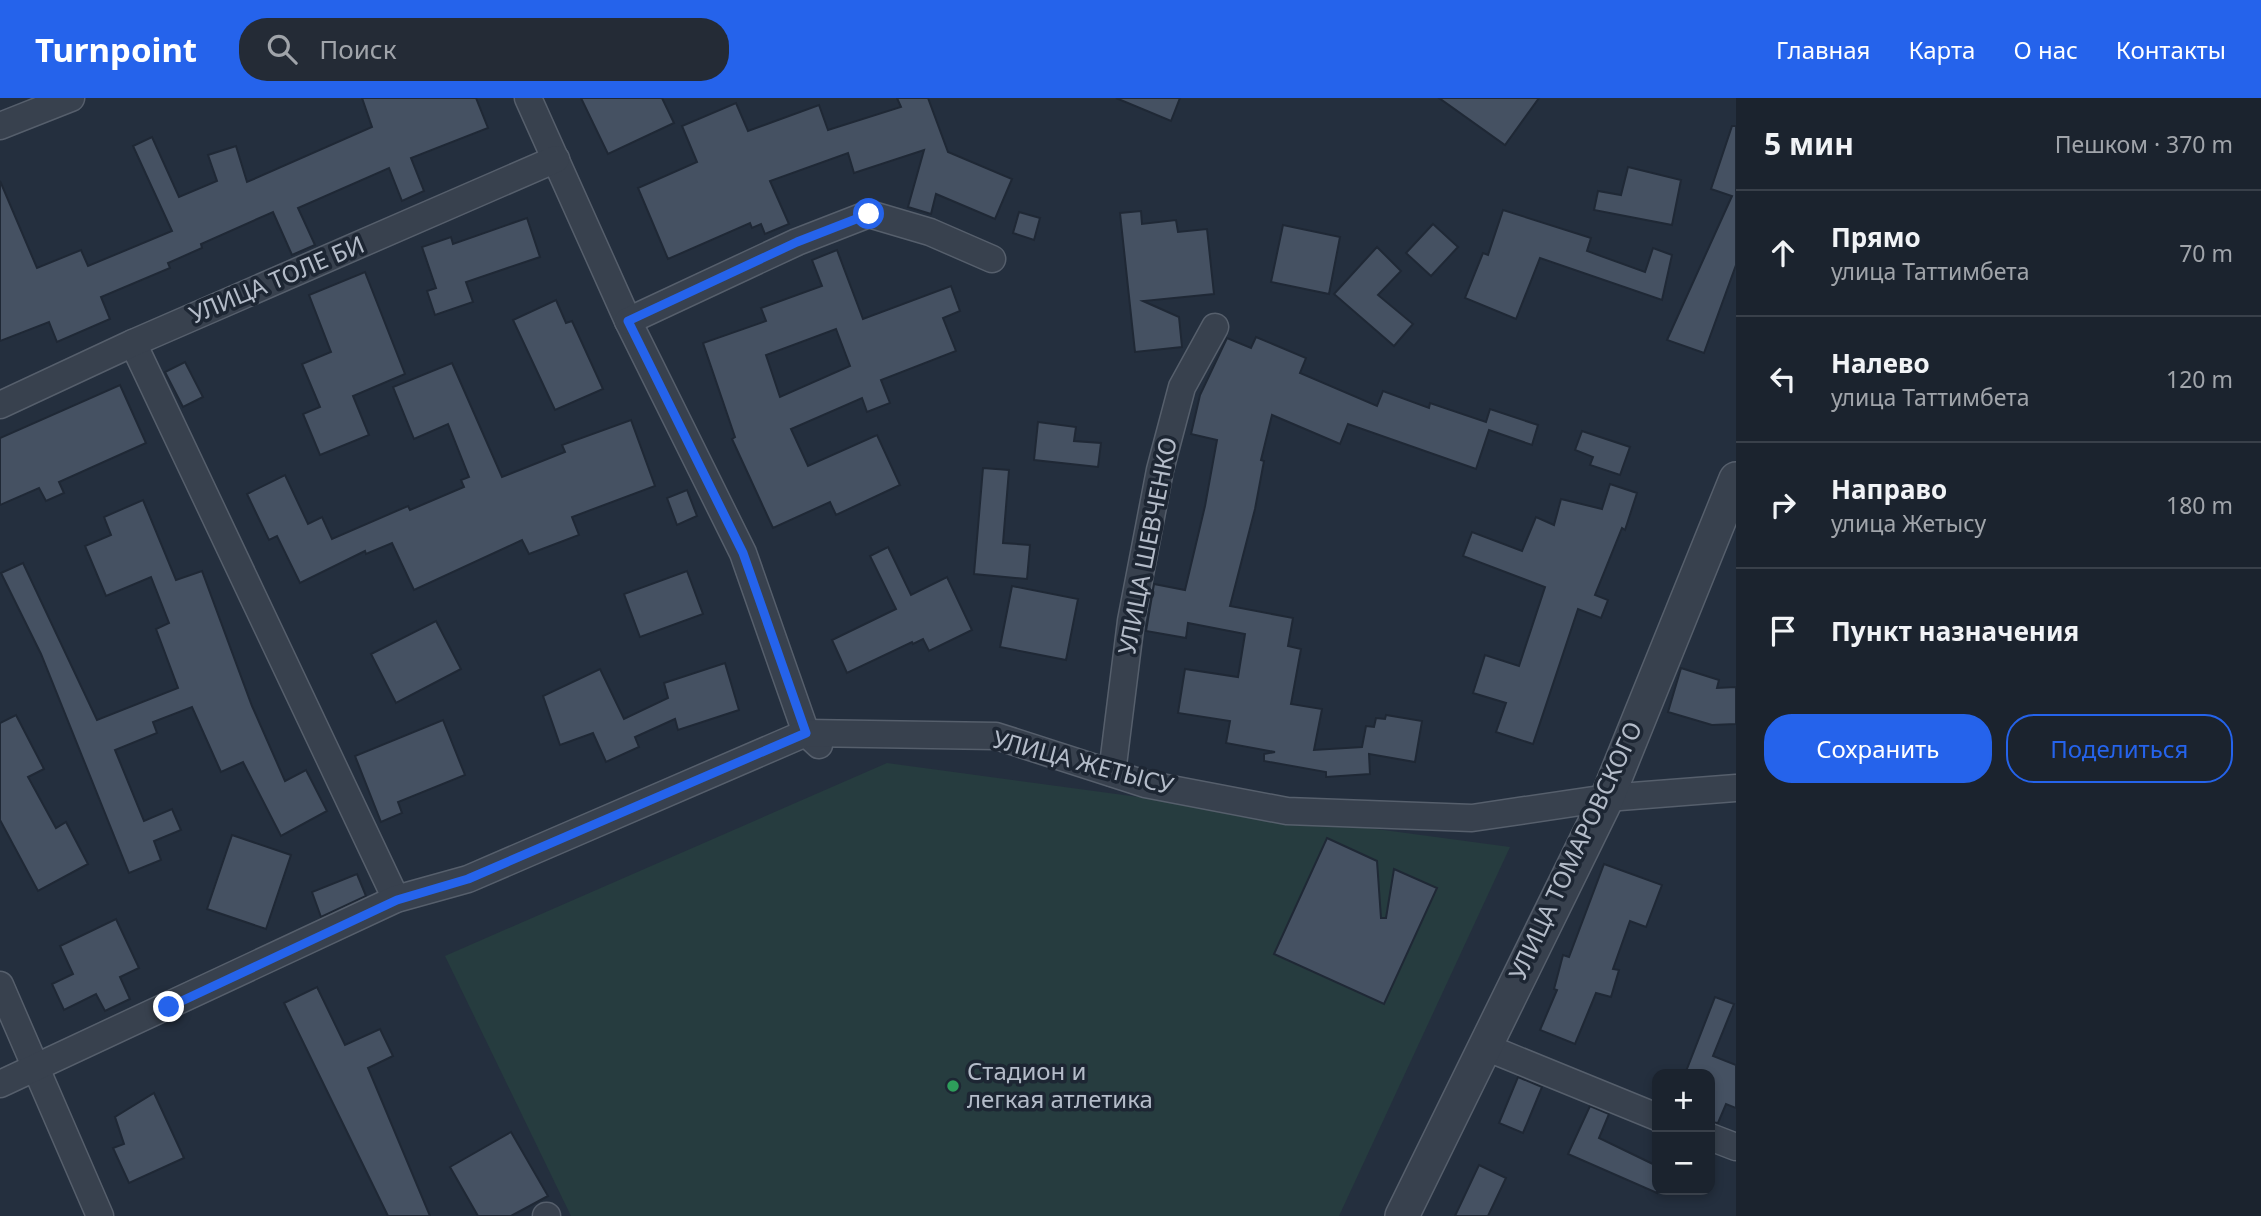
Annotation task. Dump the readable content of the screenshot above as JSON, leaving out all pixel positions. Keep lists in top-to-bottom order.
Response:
{
  "streets": {
    "street": [
      "УЛИЦА ТОЛЕ БИ",
      "УЛИЦА ШЕВЧЕНКО",
      "УЛИЦА ЖЕТЫСУ",
      "УЛИЦА ТОМАРОВСКОГО"
    ]
  },
  "crossings": [
    ["УЛИЦА ШЕВЧЕНКО", "УЛИЦА ЖЕТЫСУ"],
    ["УЛИЦА ЖЕТЫСУ", "УЛИЦА ТОМАРОВСКОГО"]
  ],
  "places": ["Стадион и легкая атлетика"],
  "page": {
    "header": "Turnpoint",
    "search": "Поиск",
    "nav": [
      "Главная",
      "Карта",
      "О нас",
      "Контакты"
    ],
    "heading": ["5 мин", "Пешком · 370 m"],
    "list": [
      ["Прямо", "улица Таттимбета", "70 m"],
      ["Налево", "улица Таттимбета", "120 m"],
      ["Направо", "улица Жетысу", "180 m"],
      "Пункт назначения"
    ],
    "buttons": ["Сохранить", "Поделиться"],
    "map_buttons": ["+", "−"]
  }
}
